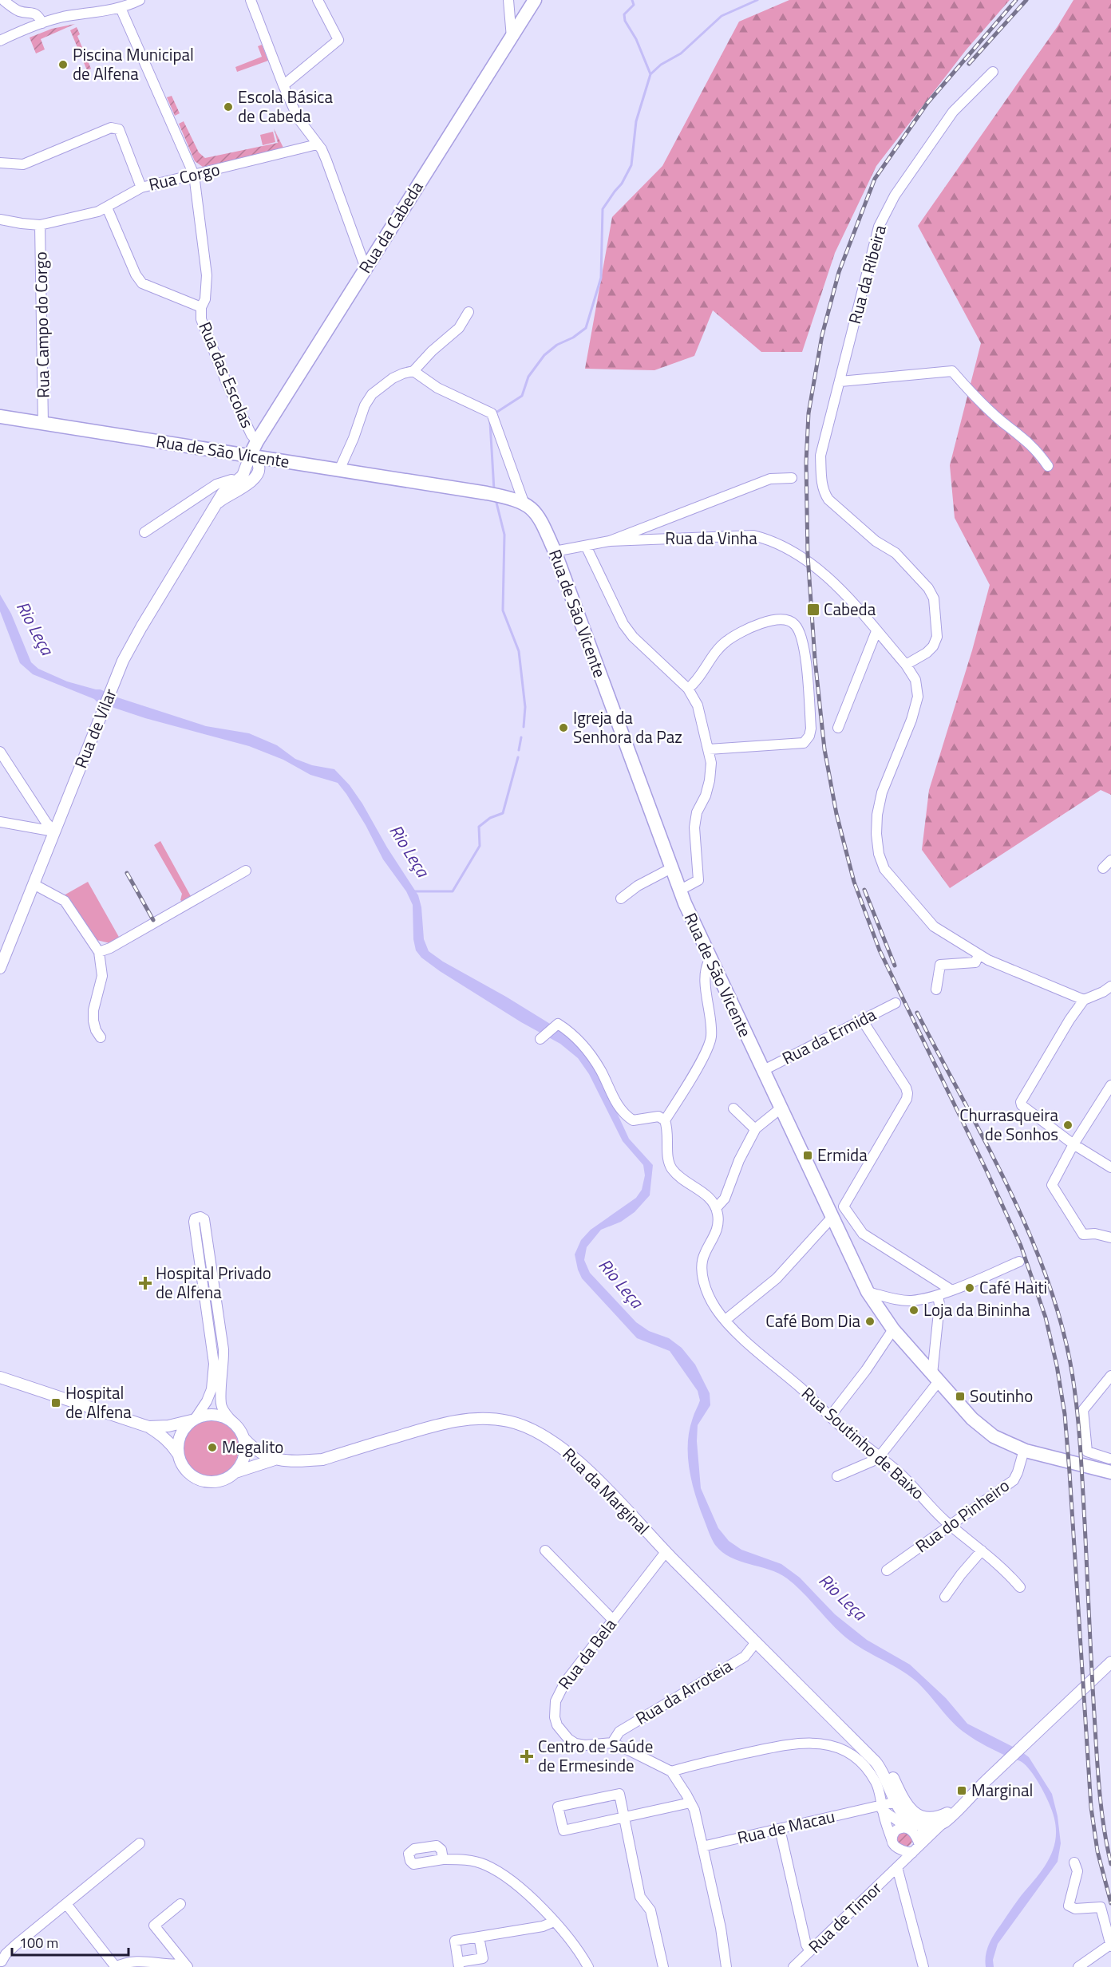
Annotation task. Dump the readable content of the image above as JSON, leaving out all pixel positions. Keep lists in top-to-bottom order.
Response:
{
  "streets": {
    "main road": ["Rua da Cabeda", "Rua de São Vicente"],
    "street": [
      "Rua Corgo",
      "Rua da Ribeira",
      "Rua Campo do Corgo",
      "Rua das Escolas",
      "Rua da Vinha",
      "Rua de Vilar",
      "Rua da Ermida",
      "Rua Soutinho de Baixo",
      "Rua da Marginal",
      "Rua do Pinheiro",
      "Rua da Bela",
      "Rua da Arroteia",
      "Rua de Macau",
      "Rua de Timor"
    ]
  },
  "crossings": [
    ["Rua Corgo", "Rua Campo do Corgo"],
    ["Rua Corgo", "Rua das Escolas"],
    ["Rua da Cabeda", "Rua das Escolas"],
    ["Rua da Cabeda", "Rua de São Vicente"],
    ["Rua da Cabeda", "Rua de Vilar"],
    ["Rua da Ribeira", "Rua da Vinha"],
    ["Rua Campo do Corgo", "Rua de São Vicente"],
    ["Rua de São Vicente", "Rua de Vilar"],
    ["Rua de São Vicente", "Rua da Ermida"],
    ["Rua de São Vicente", "Rua do Pinheiro"],
    ["Rua Soutinho de Baixo", "Rua do Pinheiro"],
    ["Rua da Marginal", "Rua da Bela"],
    ["Rua da Marginal", "Rua da Arroteia"],
    ["Rua da Bela", "Rua da Arroteia"]
  ],
  "water": ["Rio Leça"],
  "places": {
    "other": [
      "Piscina Municipal de Alfena",
      "Escola Básica de Cabeda",
      "Igreja da Senhora da Paz",
      "Churrasqueira de Sonhos",
      "Café Haiti",
      "Loja da Bininha",
      "Café Bom Dia",
      "Megalito"
    ],
    "transit": [
      "Cabeda",
      "Ermida",
      "Soutinho",
      "Hospital de Alfena",
      "Marginal"
    ],
    "health": ["Hospital Privado de Alfena", "Centro de Saúde de Ermesinde"]
  },
  "scale_bar": "100 m"
}
